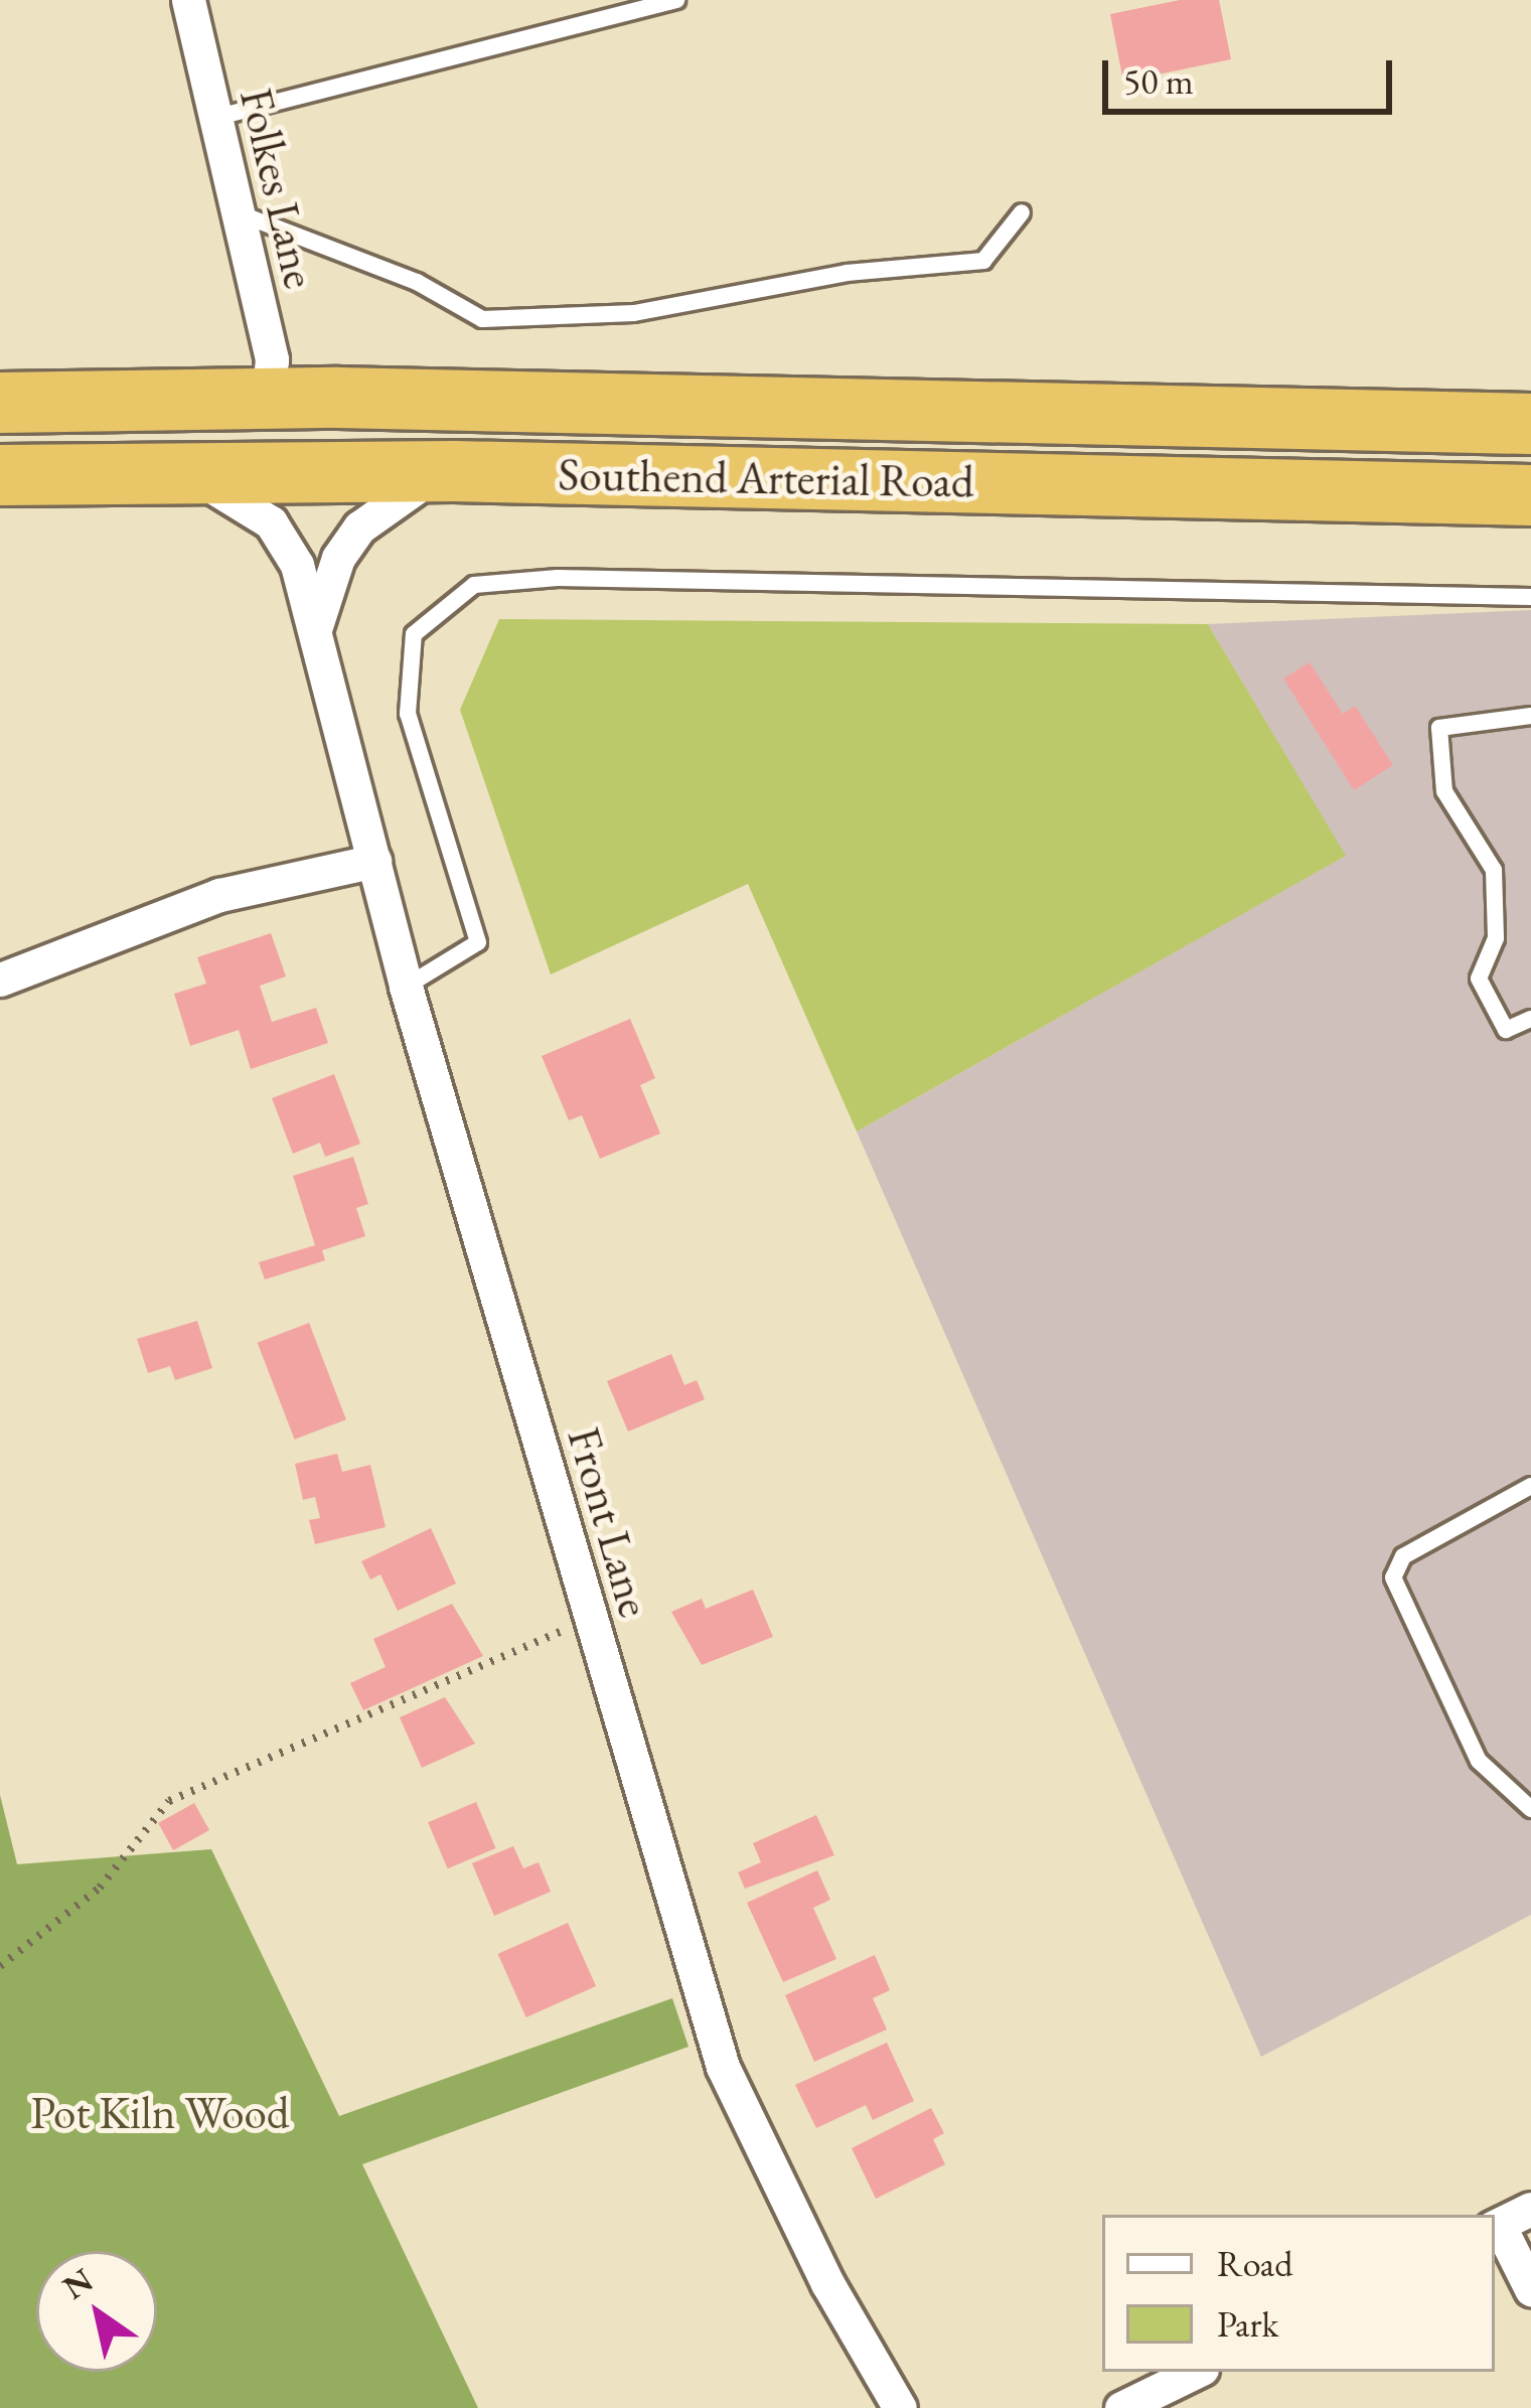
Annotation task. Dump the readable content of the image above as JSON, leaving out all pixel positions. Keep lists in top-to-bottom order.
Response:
{
  "streets": {
    "highway": ["Southend Arterial Road"],
    "street": ["Folkes Lane", "Front Lane"]
  },
  "crossings": [
    ["Folkes Lane", "Southend Arterial Road"],
    ["Southend Arterial Road", "Front Lane"]
  ],
  "parks": ["Pot Kiln Wood"],
  "legend": ["Road", "Park"],
  "scale_bar": "50 m",
  "north": "top left"
}
